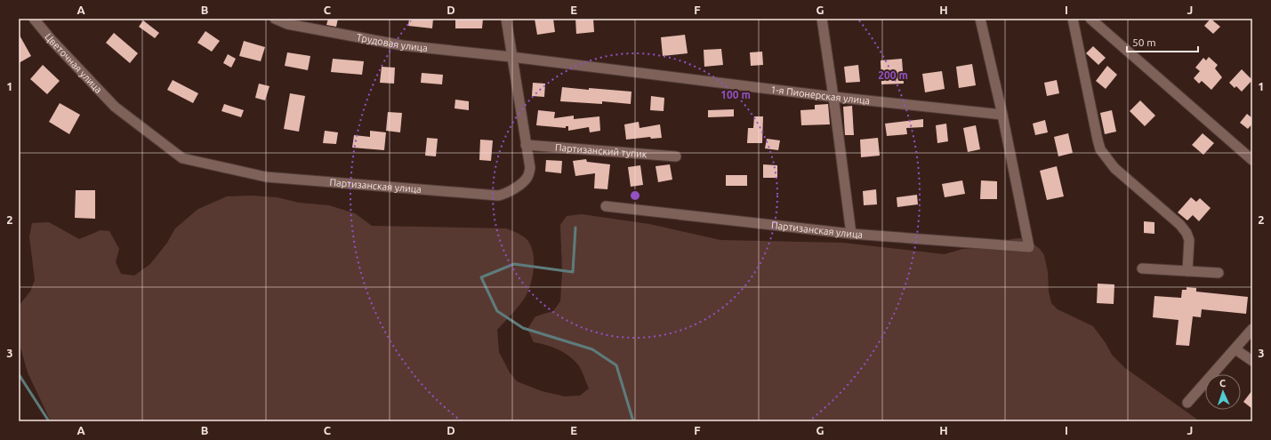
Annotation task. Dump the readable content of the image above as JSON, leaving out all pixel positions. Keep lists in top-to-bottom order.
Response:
{
  "streets": {
    "street": [
      "Трудовая улица",
      "Цветочная улица",
      "1-я Пионерская улица",
      "Партизанский тупик",
      "Партизанская улица"
    ]
  },
  "crossings": [
    ["Трудовая улица", "1-я Пионерская улица"],
    ["Трудовая улица", "Партизанская улица"],
    ["Цветочная улица", "Партизанская улица"],
    ["1-я Пионерская улица", "Партизанская улица"],
    ["Партизанский тупик", "Партизанская улица"]
  ],
  "scale_bar": "50 m",
  "north": "top",
  "grid": {
    "columns": [
      "A",
      "B",
      "C",
      "D",
      "E",
      "F",
      "G",
      "H",
      "I",
      "J"
    ],
    "rows": ["1", "2", "3"]
  },
  "rings": ["200 m", "100 m"]
}
